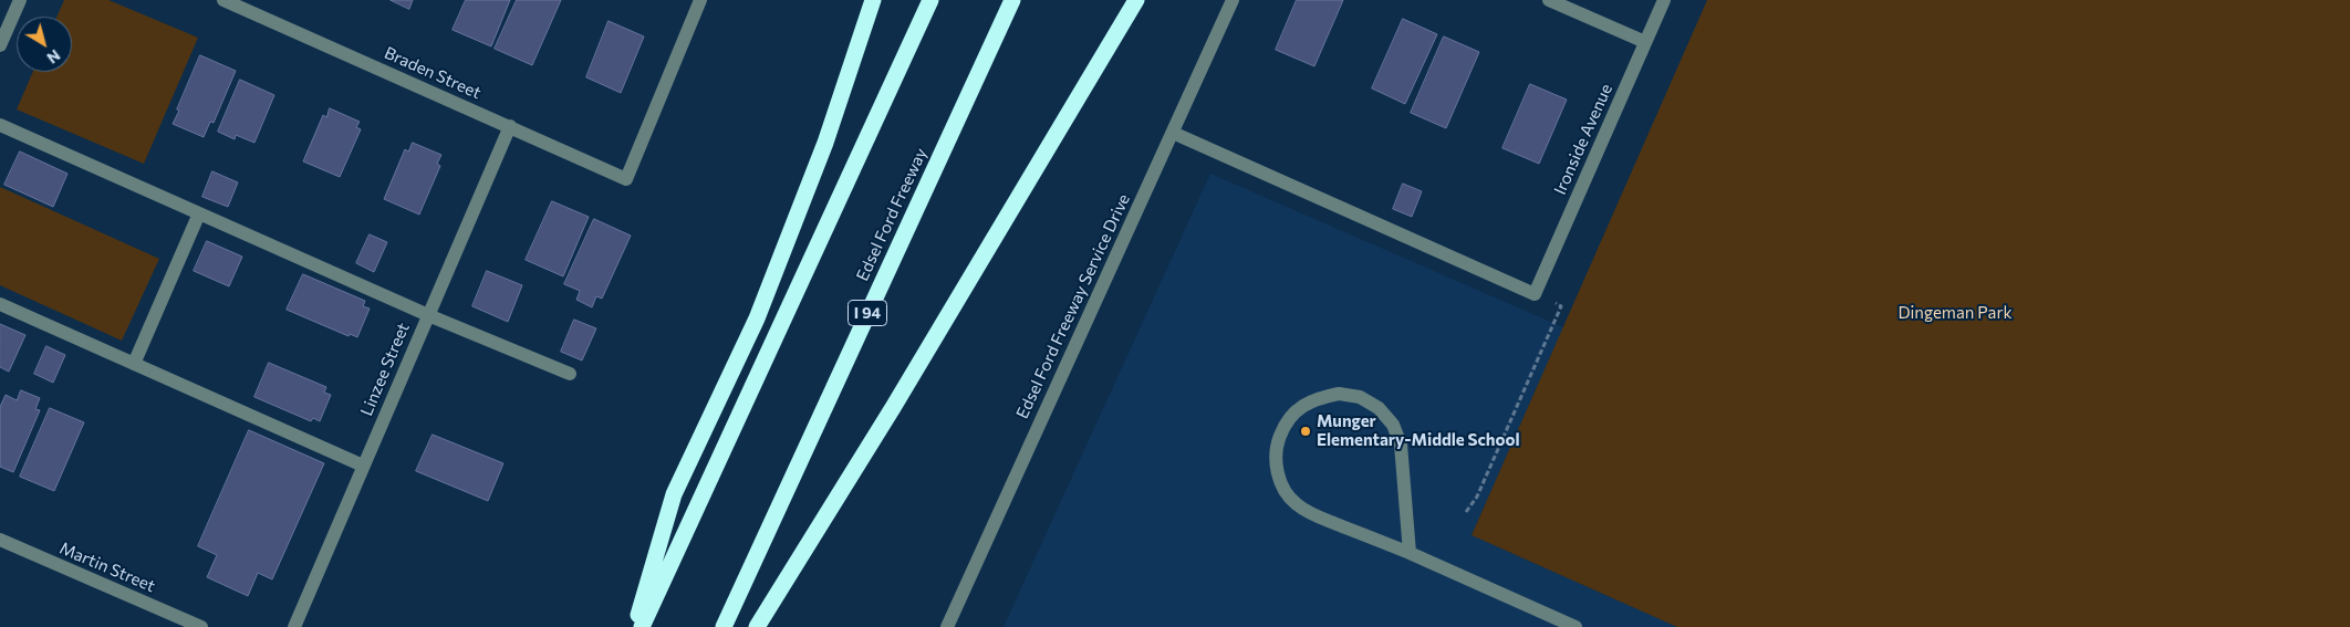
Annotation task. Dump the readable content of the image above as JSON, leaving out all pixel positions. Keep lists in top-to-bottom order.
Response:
{
  "streets": {
    "highway": ["Edsel Ford Freeway", "I 94"],
    "street": [
      "Braden Street",
      "Ironside Avenue",
      "Edsel Ford Freeway Service Drive",
      "Linzee Street",
      "Martin Street"
    ]
  },
  "crossings": [
    ["Braden Street", "Linzee Street"],
    ["Ironside Avenue", "Edsel Ford Freeway Service Drive"]
  ],
  "parks": ["Dingeman Park"],
  "places": ["Munger Elementary-Middle School"],
  "north": "bottom right"
}
